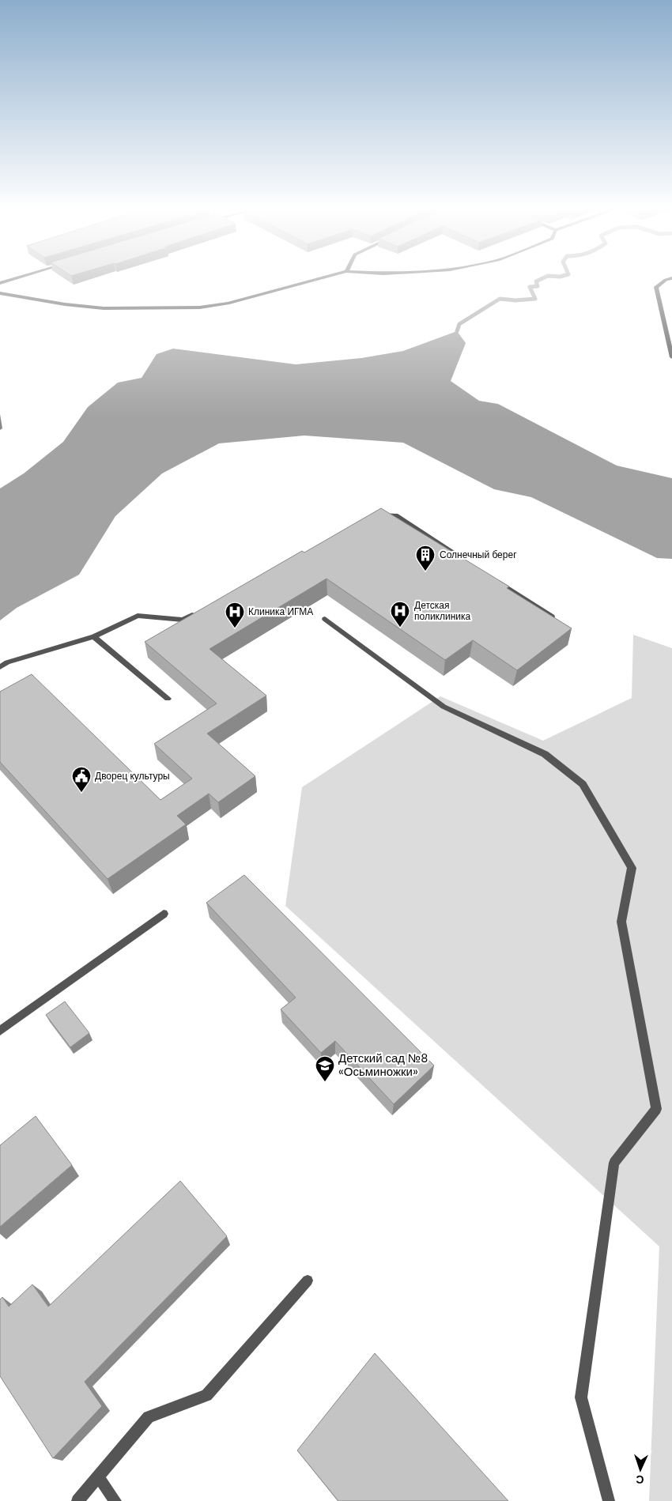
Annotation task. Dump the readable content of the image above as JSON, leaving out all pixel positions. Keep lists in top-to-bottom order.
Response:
{
  "places": {
    "building": ["Солнечный берег"],
    "hospital": ["Детская поликлиника", "Клиника ИГМА"],
    "public building": ["Дворец культуры"],
    "school or university": ["Детский сад №8 «Осьминожки»"]
  },
  "north": "bottom"
}
